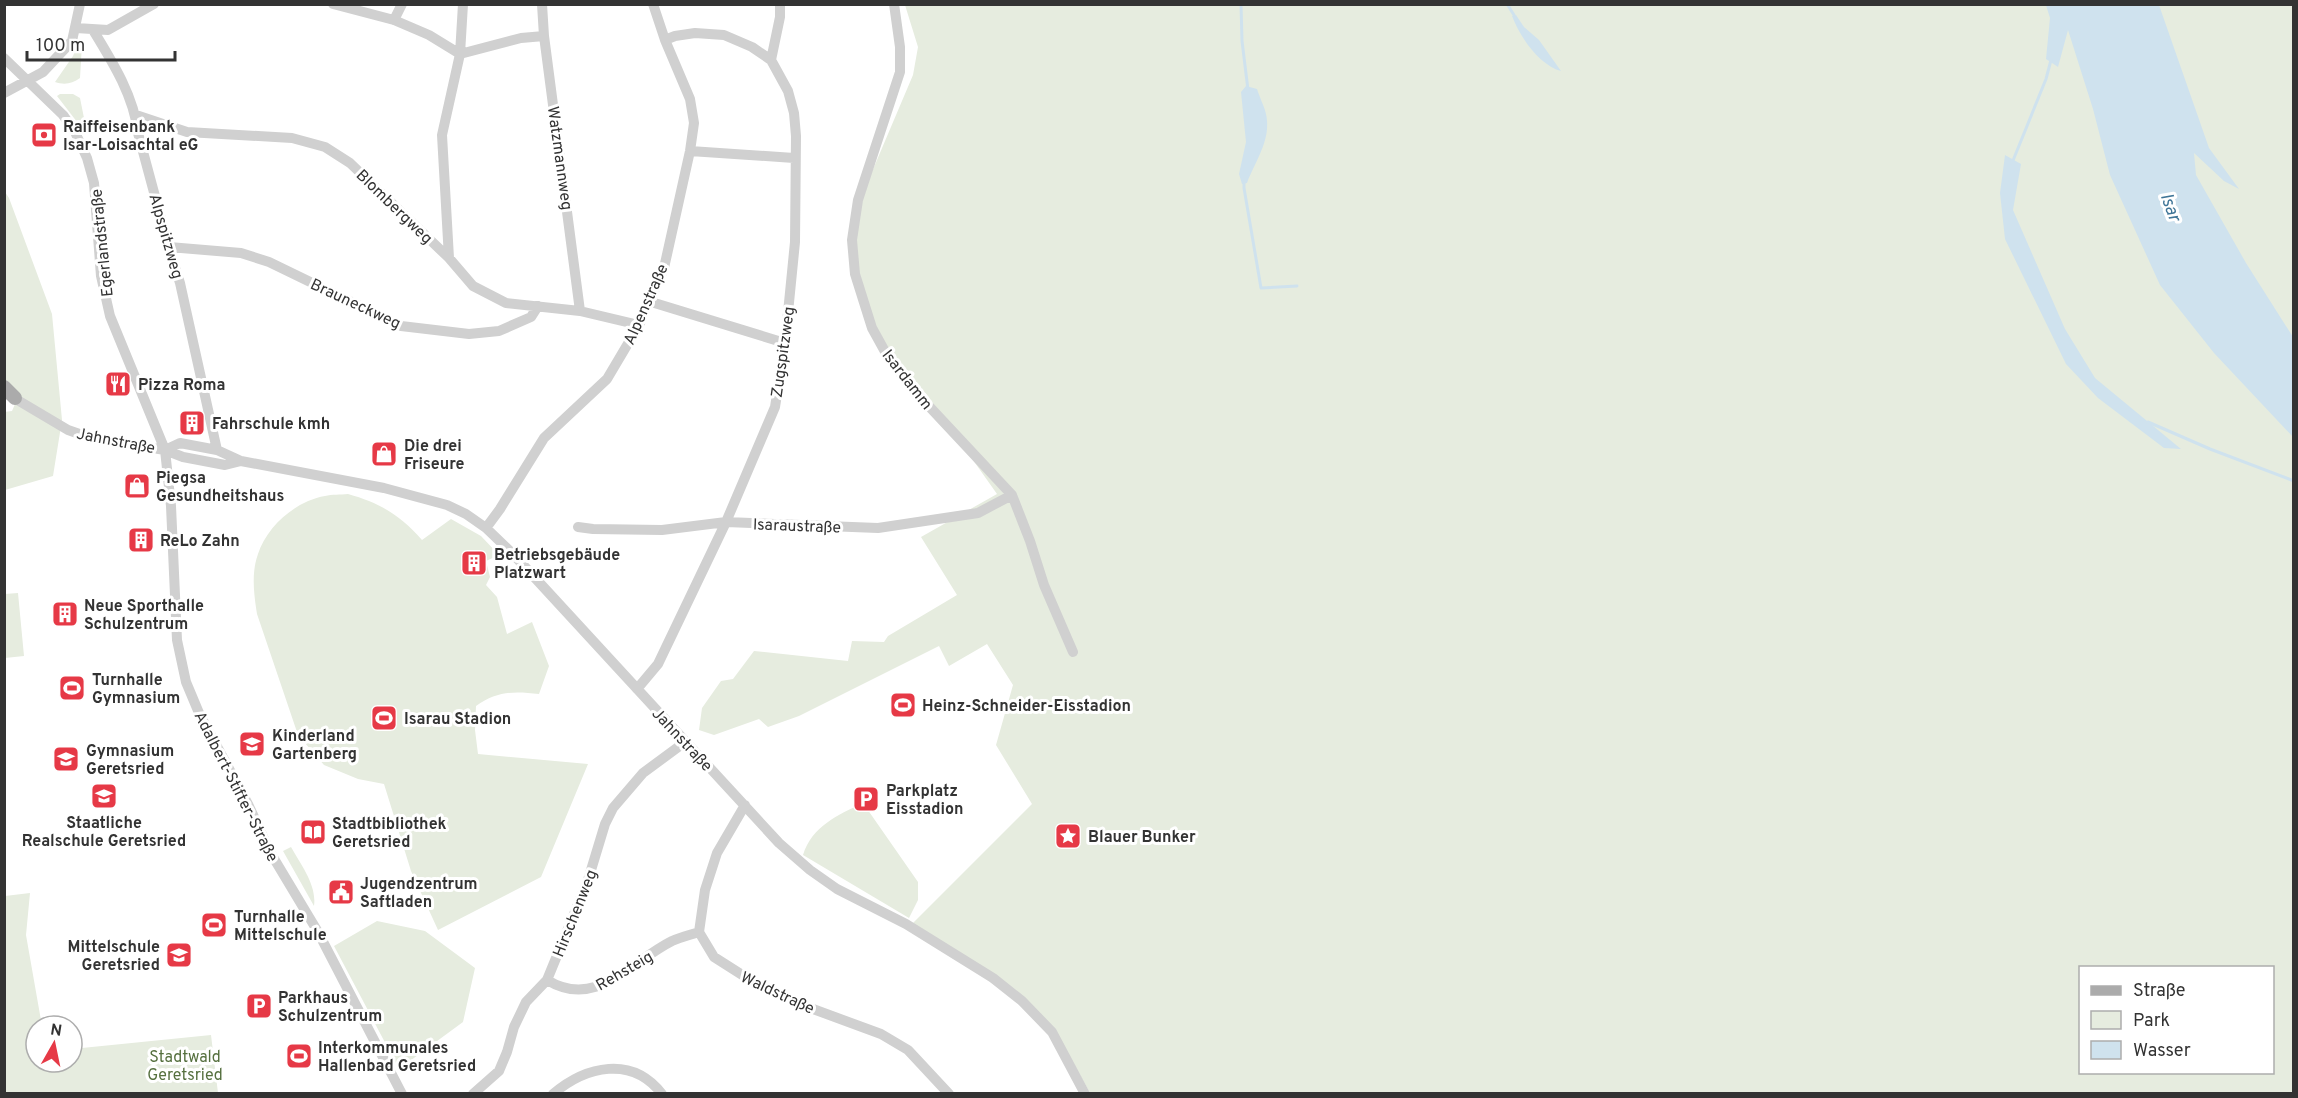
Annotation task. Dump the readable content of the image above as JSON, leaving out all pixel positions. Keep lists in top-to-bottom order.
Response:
{
  "streets": {
    "street": [
      "Watzmannweg",
      "Blombergweg",
      "Alpspitzweg",
      "Egerlandstraße",
      "Brauneckweg",
      "Alpenstraße",
      "Zugspitzweg",
      "Isardamm",
      "Jahnstraße",
      "Isaraustraße",
      "Adalbert-Stifter-Straße",
      "Hirschenweg",
      "Rehsteig",
      "Waldstraße"
    ]
  },
  "crossings": [
    ["Watzmannweg", "Blombergweg"],
    ["Blombergweg", "Alpspitzweg"],
    ["Blombergweg", "Brauneckweg"],
    ["Blombergweg", "Alpenstraße"],
    ["Alpspitzweg", "Brauneckweg"],
    ["Alpspitzweg", "Jahnstraße"],
    ["Egerlandstraße", "Jahnstraße"],
    ["Egerlandstraße", "Adalbert-Stifter-Straße"],
    ["Alpenstraße", "Zugspitzweg"],
    ["Alpenstraße", "Jahnstraße"],
    ["Zugspitzweg", "Jahnstraße"],
    ["Zugspitzweg", "Isaraustraße"],
    ["Isardamm", "Isaraustraße"],
    ["Jahnstraße", "Adalbert-Stifter-Straße"],
    ["Jahnstraße", "Hirschenweg"],
    ["Hirschenweg", "Rehsteig"],
    ["Rehsteig", "Waldstraße"]
  ],
  "water": ["Isar"],
  "parks": ["Stadtwald Geretsried"],
  "places": {
    "bank": ["Raiffeisenbank Isar-Loisachtal eG"],
    "restaurant": ["Pizza Roma"],
    "building": [
      "Fahrschule kmh",
      "ReLo Zahn",
      "Betriebsgebäude Platzwart",
      "Neue Sporthalle Schulzentrum"
    ],
    "shop": ["Die drei Friseure", "Piegsa Gesundheitshaus"],
    "sports": [
      "Turnhalle Gymnasium",
      "Heinz-Schneider-Eisstadion",
      "Isarau Stadion",
      "Turnhalle Mittelschule",
      "Interkommunales Hallenbad Geretsried"
    ],
    "school or university": [
      "Kinderland Gartenberg",
      "Gymnasium Geretsried",
      "Staatliche Realschule Geretsried",
      "Mittelschule Geretsried"
    ],
    "parking": ["Parkplatz Eisstadion", "Parkhaus Schulzentrum"],
    "library": ["Stadtbibliothek Geretsried"],
    "place": ["Blauer Bunker"],
    "public building": ["Jugendzentrum Saftladen"]
  },
  "legend": ["Straße", "Park", "Wasser"],
  "scale_bar": "100 m",
  "north": "top"
}
